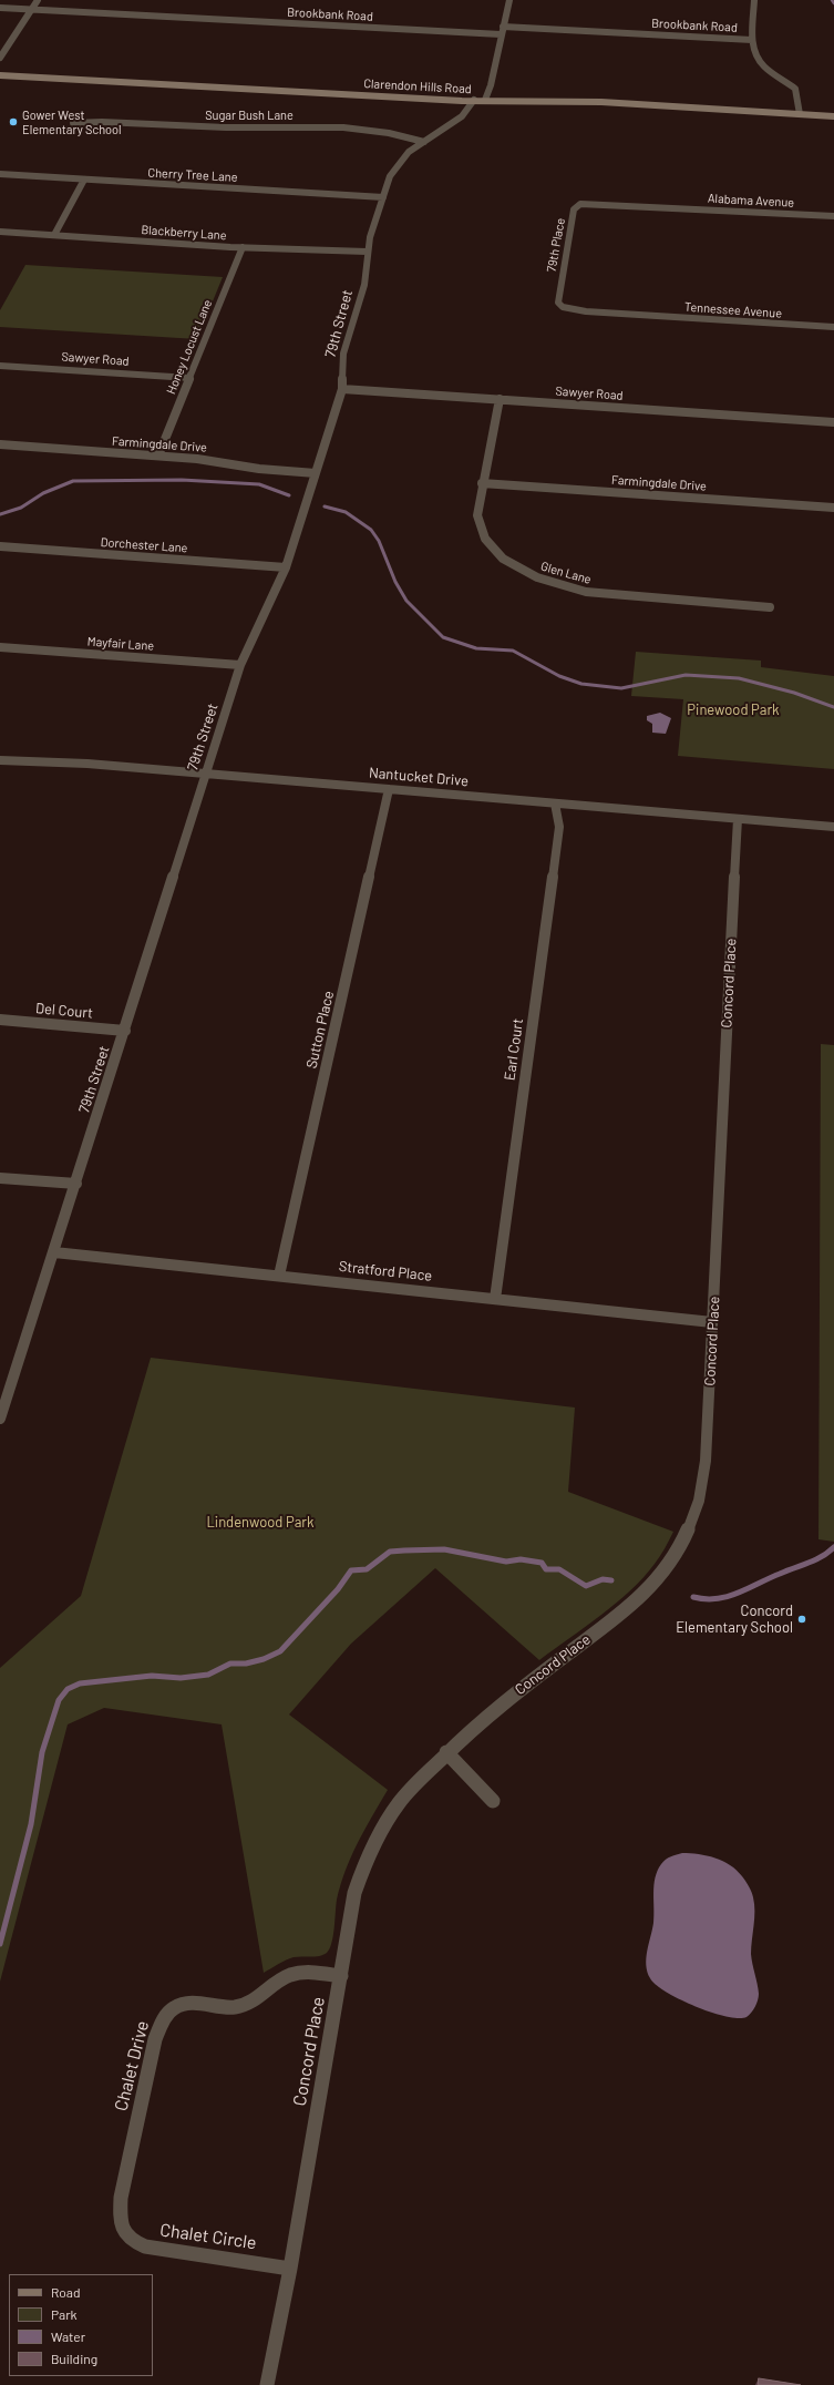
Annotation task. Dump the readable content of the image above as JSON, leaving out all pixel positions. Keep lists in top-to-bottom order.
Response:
{
  "streets": {
    "street": [
      "Brookbank Road",
      "Clarendon Hills Road",
      "Sugar Bush Lane",
      "Cherry Tree Lane",
      "Alabama Avenue",
      "Blackberry Lane",
      "79th Place",
      "Tennessee Avenue",
      "79th Street",
      "Honey Locust Lane",
      "Sawyer Road",
      "Farmingdale Drive",
      "Dorchester Lane",
      "Glen Lane",
      "Mayfair Lane",
      "Nantucket Drive",
      "Concord Place",
      "Del Court",
      "Sutton Place",
      "Earl Court",
      "Stratford Place",
      "Chalet Drive",
      "Chalet Circle"
    ]
  },
  "crossings": [
    ["Clarendon Hills Road", "79th Street"],
    ["Sugar Bush Lane", "79th Street"],
    ["Cherry Tree Lane", "79th Street"],
    ["Alabama Avenue", "79th Place"],
    ["Blackberry Lane", "79th Street"],
    ["Blackberry Lane", "Honey Locust Lane"],
    ["79th Place", "Tennessee Avenue"],
    ["79th Street", "Sawyer Road"],
    ["79th Street", "Farmingdale Drive"],
    ["79th Street", "Dorchester Lane"],
    ["79th Street", "Mayfair Lane"],
    ["79th Street", "Nantucket Drive"],
    ["79th Street", "Del Court"],
    ["79th Street", "Stratford Place"],
    ["Honey Locust Lane", "Sawyer Road"],
    ["Honey Locust Lane", "Farmingdale Drive"],
    ["Sawyer Road", "Glen Lane"],
    ["Farmingdale Drive", "Glen Lane"],
    ["Nantucket Drive", "Concord Place"],
    ["Nantucket Drive", "Sutton Place"],
    ["Nantucket Drive", "Earl Court"],
    ["Concord Place", "Stratford Place"],
    ["Concord Place", "Chalet Drive"],
    ["Concord Place", "Chalet Circle"],
    ["Sutton Place", "Stratford Place"],
    ["Earl Court", "Stratford Place"],
    ["Chalet Drive", "Chalet Circle"]
  ],
  "parks": ["Pinewood Park", "Lindenwood Park"],
  "places": ["Gower West Elementary School", "Concord Elementary School"],
  "legend": [
    "Road",
    "Park",
    "Water",
    "Building"
  ]
}
